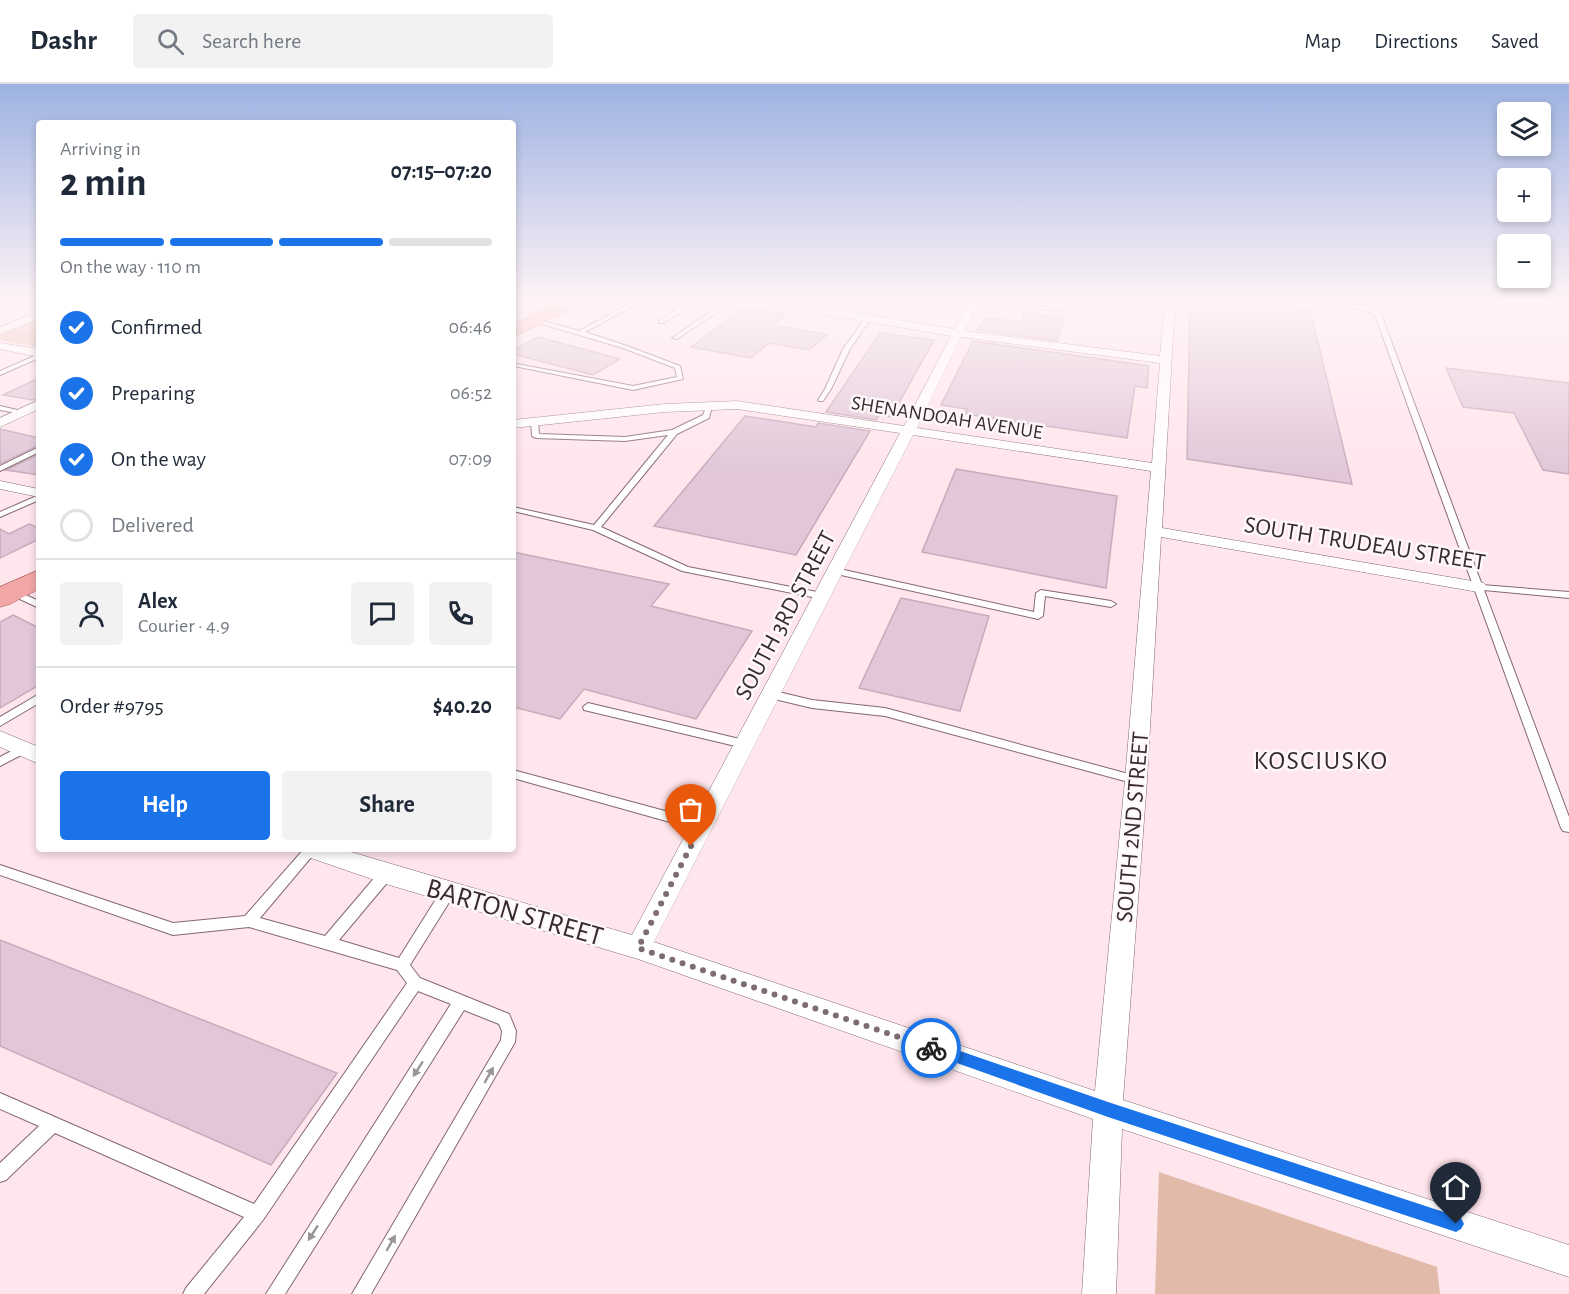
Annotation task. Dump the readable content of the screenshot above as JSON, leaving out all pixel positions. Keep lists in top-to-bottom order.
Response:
{
  "streets": {
    "street": [
      "SHENANDOAH AVENUE",
      "SOUTH TRUDEAU STREET",
      "SOUTH 3RD STREET",
      "SOUTH 2ND STREET",
      "BARTON STREET"
    ]
  },
  "crossings": [
    ["SHENANDOAH AVENUE", "SOUTH 3RD STREET"],
    ["SHENANDOAH AVENUE", "SOUTH 2ND STREET"],
    ["SOUTH TRUDEAU STREET", "SOUTH 2ND STREET"],
    ["SOUTH 3RD STREET", "BARTON STREET"],
    ["SOUTH 2ND STREET", "BARTON STREET"]
  ],
  "districts": ["KOSCIUSKO"],
  "page": {
    "header": "Dashr",
    "search": "Search here",
    "nav": ["Map", "Directions", "Saved"],
    "map_buttons": ["+", "−"],
    "heading": ["2 min", "Arriving in", "07:15–07:20"],
    "panel": [
      "Alex",
      "Courier · 4.9",
      "Order #9795",
      "$40.20"
    ],
    "bar": "On the way · 110 m",
    "list": [
      ["Confirmed", "06:46"],
      ["Preparing", "06:52"],
      ["On the way", "07:09"],
      "Delivered"
    ],
    "buttons": ["Help", "Share"]
  }
}
